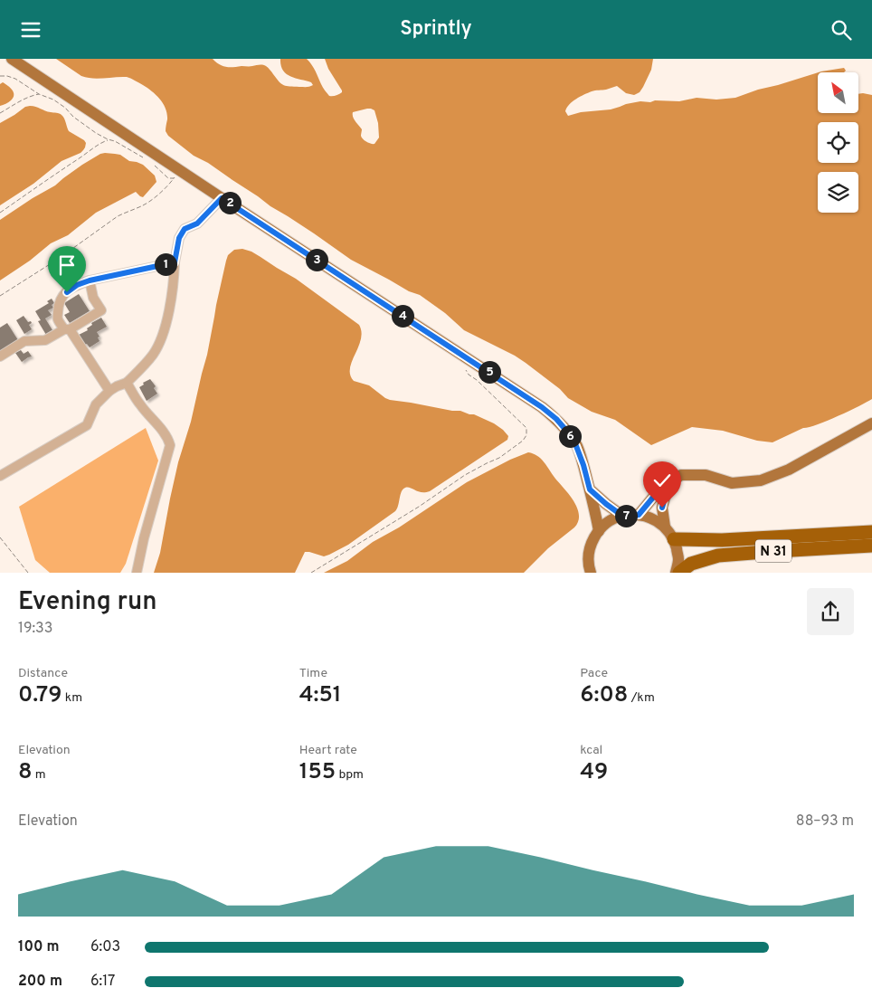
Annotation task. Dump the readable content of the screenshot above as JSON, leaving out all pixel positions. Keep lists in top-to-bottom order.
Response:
{
  "streets": {
    "highway": ["N 31"]
  },
  "north": "top left",
  "page": {
    "header": "Sprintly",
    "pins": [
      "2",
      "3",
      "1",
      "4",
      "5",
      "6",
      "7"
    ],
    "heading": ["Evening run", "19:33"],
    "stats": [
      ["Distance", "0.79 km"],
      ["Time", "4:51"],
      ["Pace", "6:08 /km"],
      ["Elevation", "8 m"],
      ["Heart rate", "155 bpm"],
      ["kcal", "49"]
    ],
    "chart": ["Elevation", "88–93 m"],
    "list": [
      {
        "name": "100 m",
        "note": "6:03"
      },
      {
        "name": "200 m",
        "note": "6:17"
      }
    ]
  }
}
